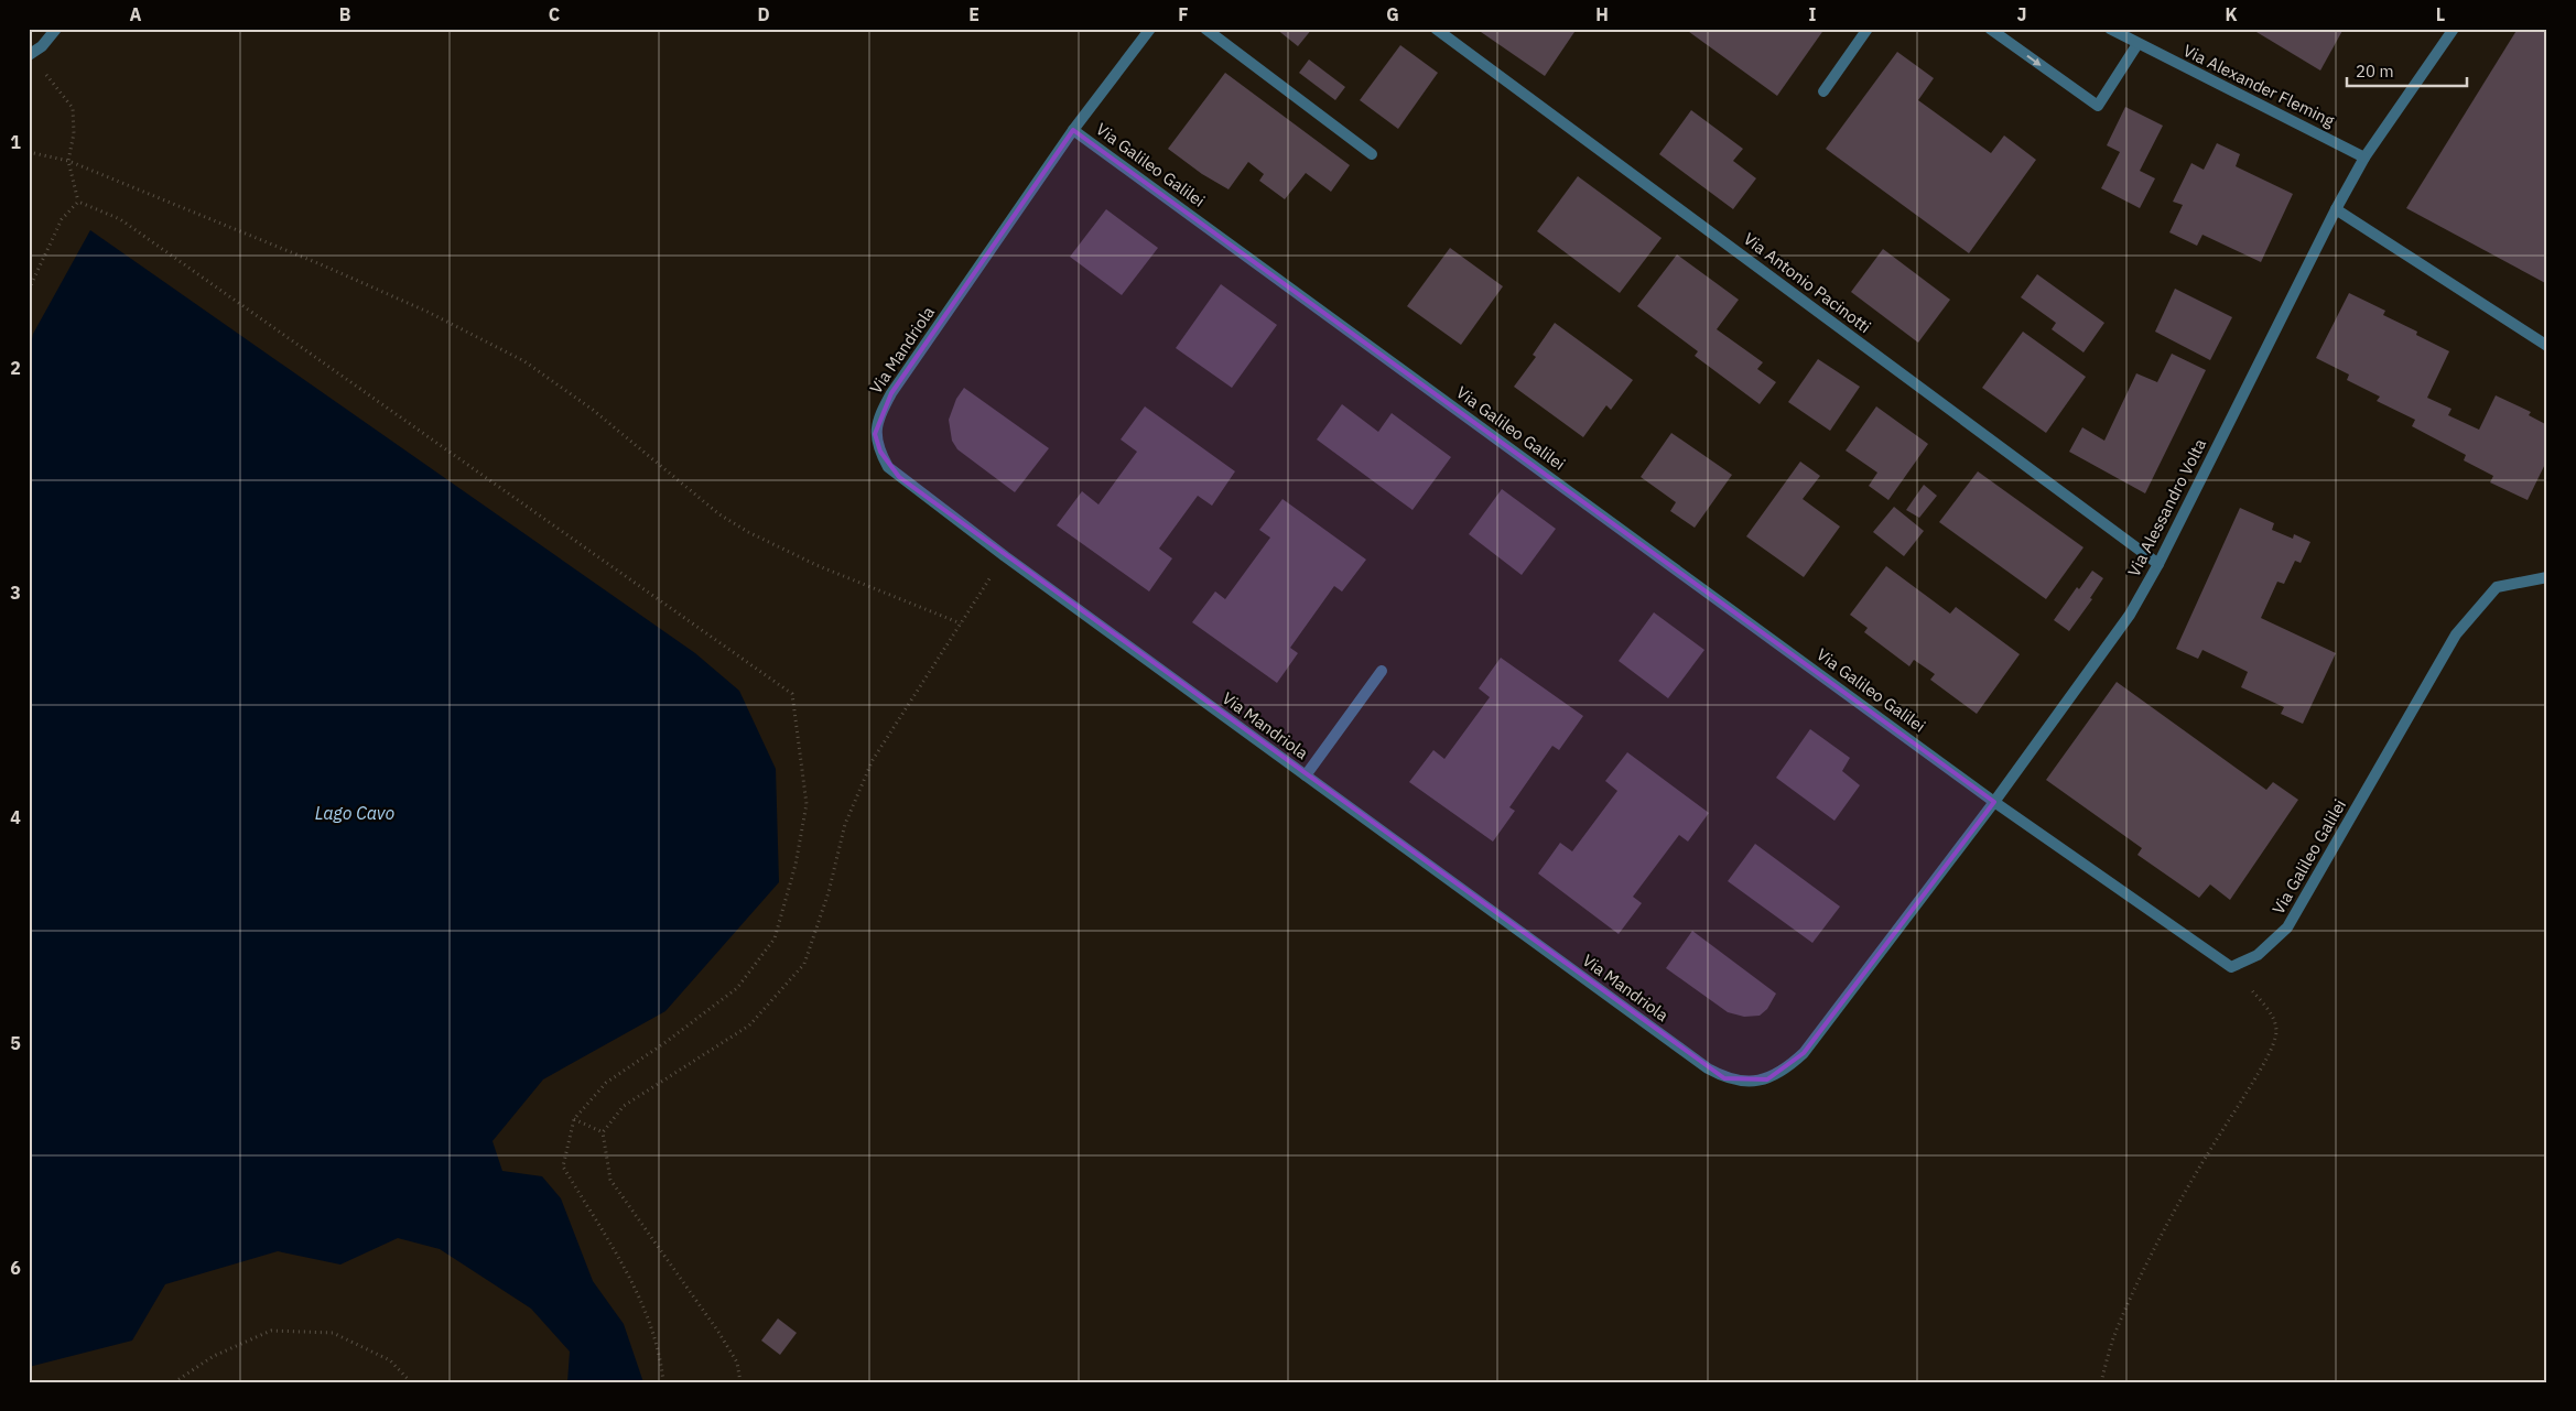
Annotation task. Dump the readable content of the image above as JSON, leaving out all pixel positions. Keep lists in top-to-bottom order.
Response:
{
  "streets": {
    "street": [
      "Via Alexander Fleming",
      "Via Galileo Galilei",
      "Via Antonio Pacinotti",
      "Via Mandriola",
      "Via Alessandro Volta"
    ]
  },
  "crossings": [
    ["Via Alexander Fleming", "Via Alessandro Volta"],
    ["Via Galileo Galilei", "Via Mandriola"],
    ["Via Galileo Galilei", "Via Alessandro Volta"],
    ["Via Antonio Pacinotti", "Via Alessandro Volta"],
    ["Via Mandriola", "Via Alessandro Volta"]
  ],
  "water": ["Lago Cavo"],
  "scale_bar": "20 m",
  "grid": {
    "columns": [
      "A",
      "B",
      "C",
      "D",
      "E",
      "F",
      "G",
      "H",
      "I",
      "J",
      "K",
      "L"
    ],
    "rows": [
      "1",
      "2",
      "3",
      "4",
      "5",
      "6"
    ]
  }
}
